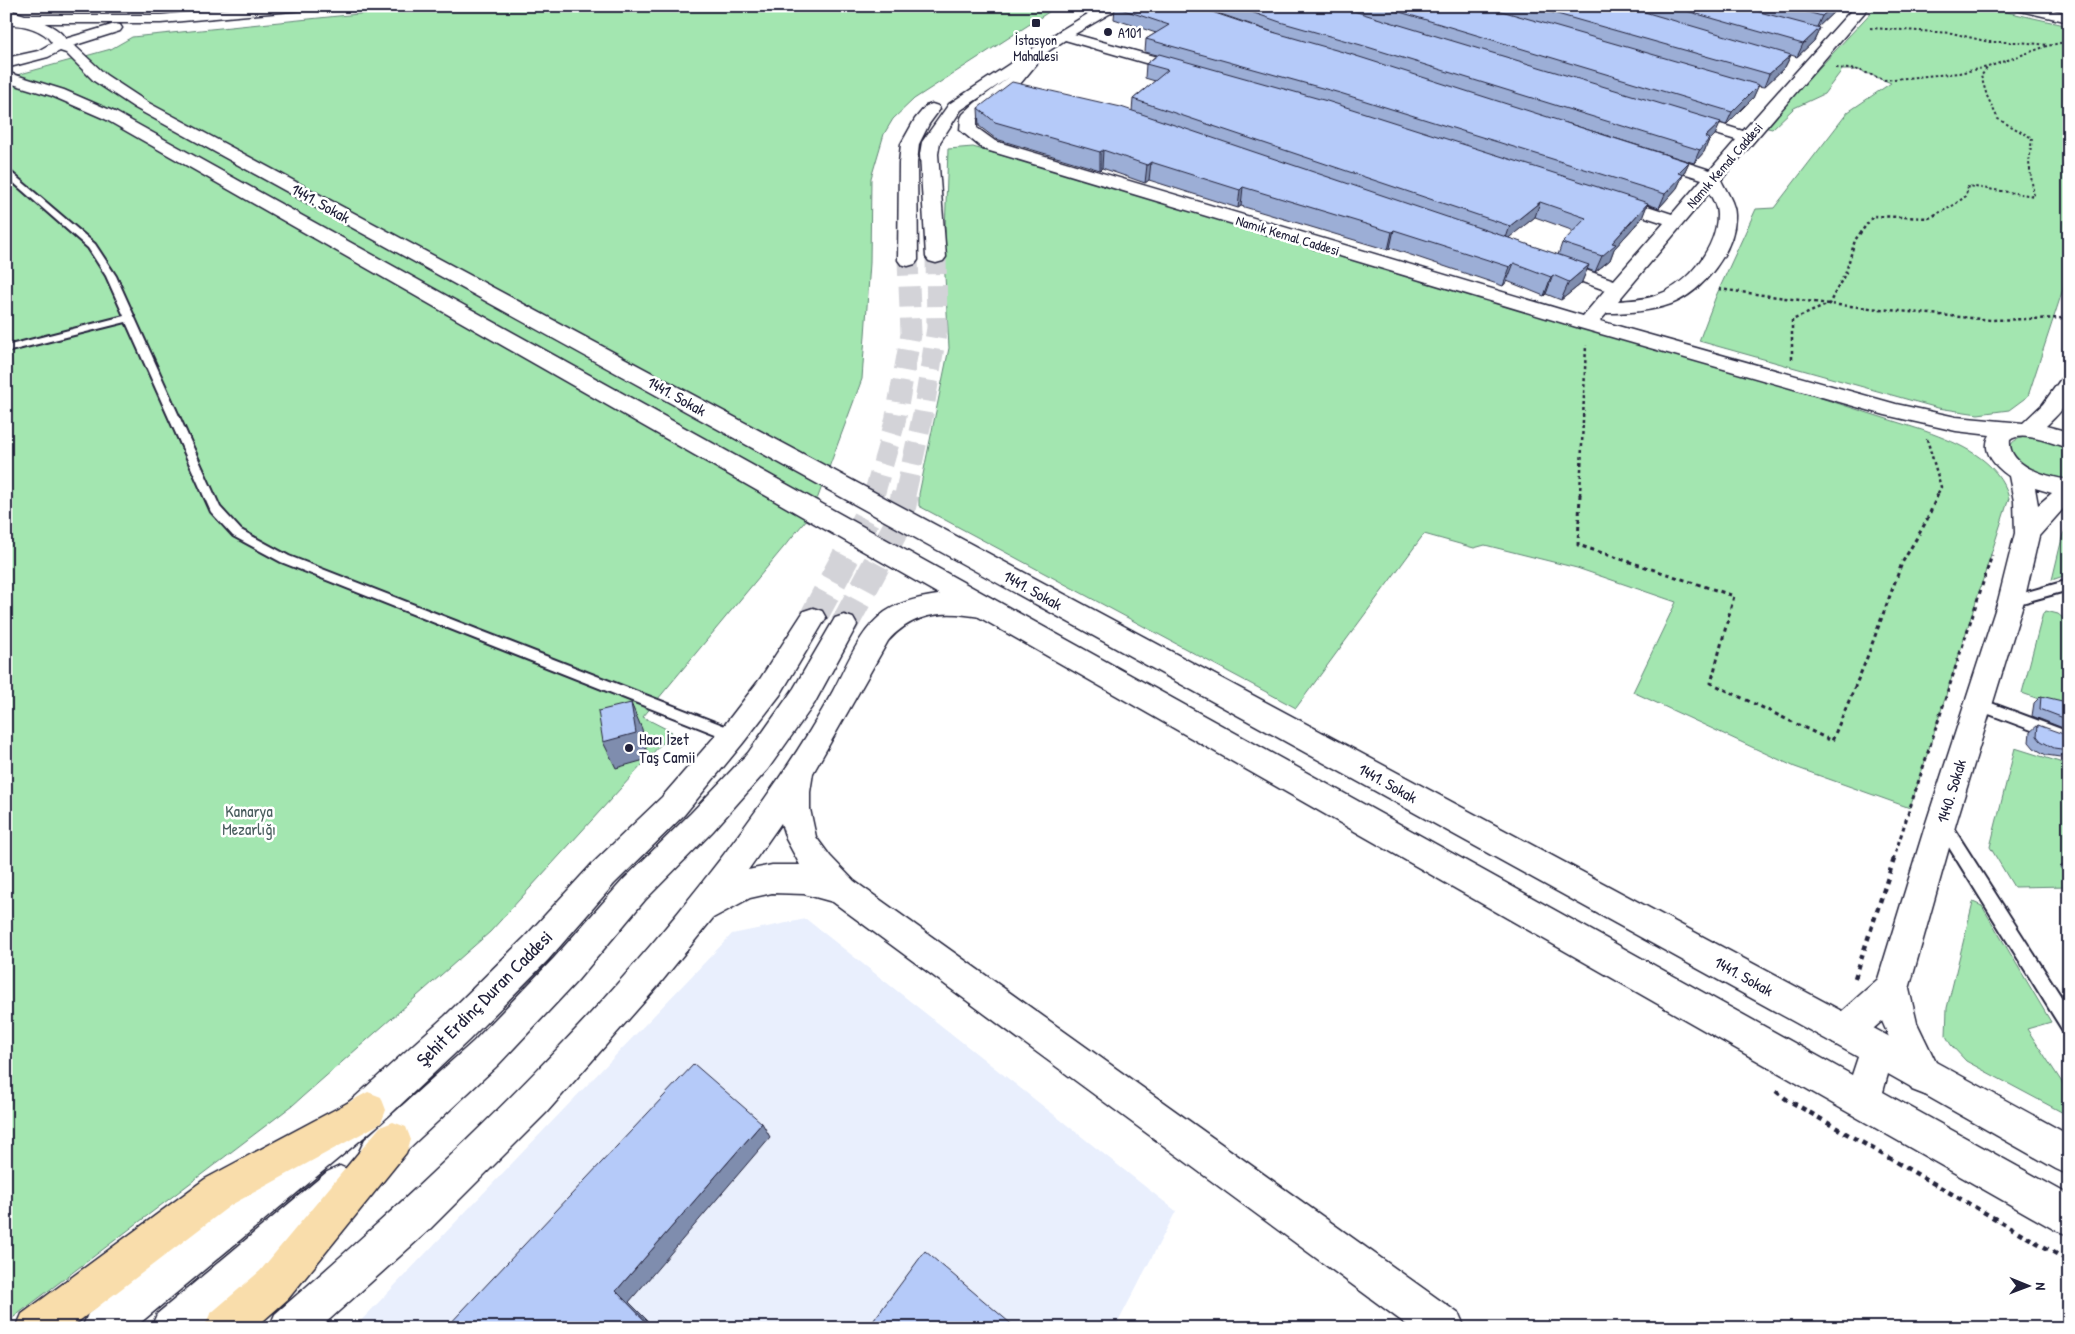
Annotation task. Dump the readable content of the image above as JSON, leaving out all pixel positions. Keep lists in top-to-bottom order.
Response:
{
  "streets": {
    "street": [
      "Namık Kemal Caddesi",
      "1441. Sokak",
      "1440. Sokak",
      "Şehit Erdinç Duran Caddesi"
    ]
  },
  "parks": ["Kanarya Mezarlığı"],
  "places": {
    "transit": ["İstasyon Mahallesi"],
    "other": ["A101", "Hacı İzet Taş Camii"]
  },
  "north": "right"
}
